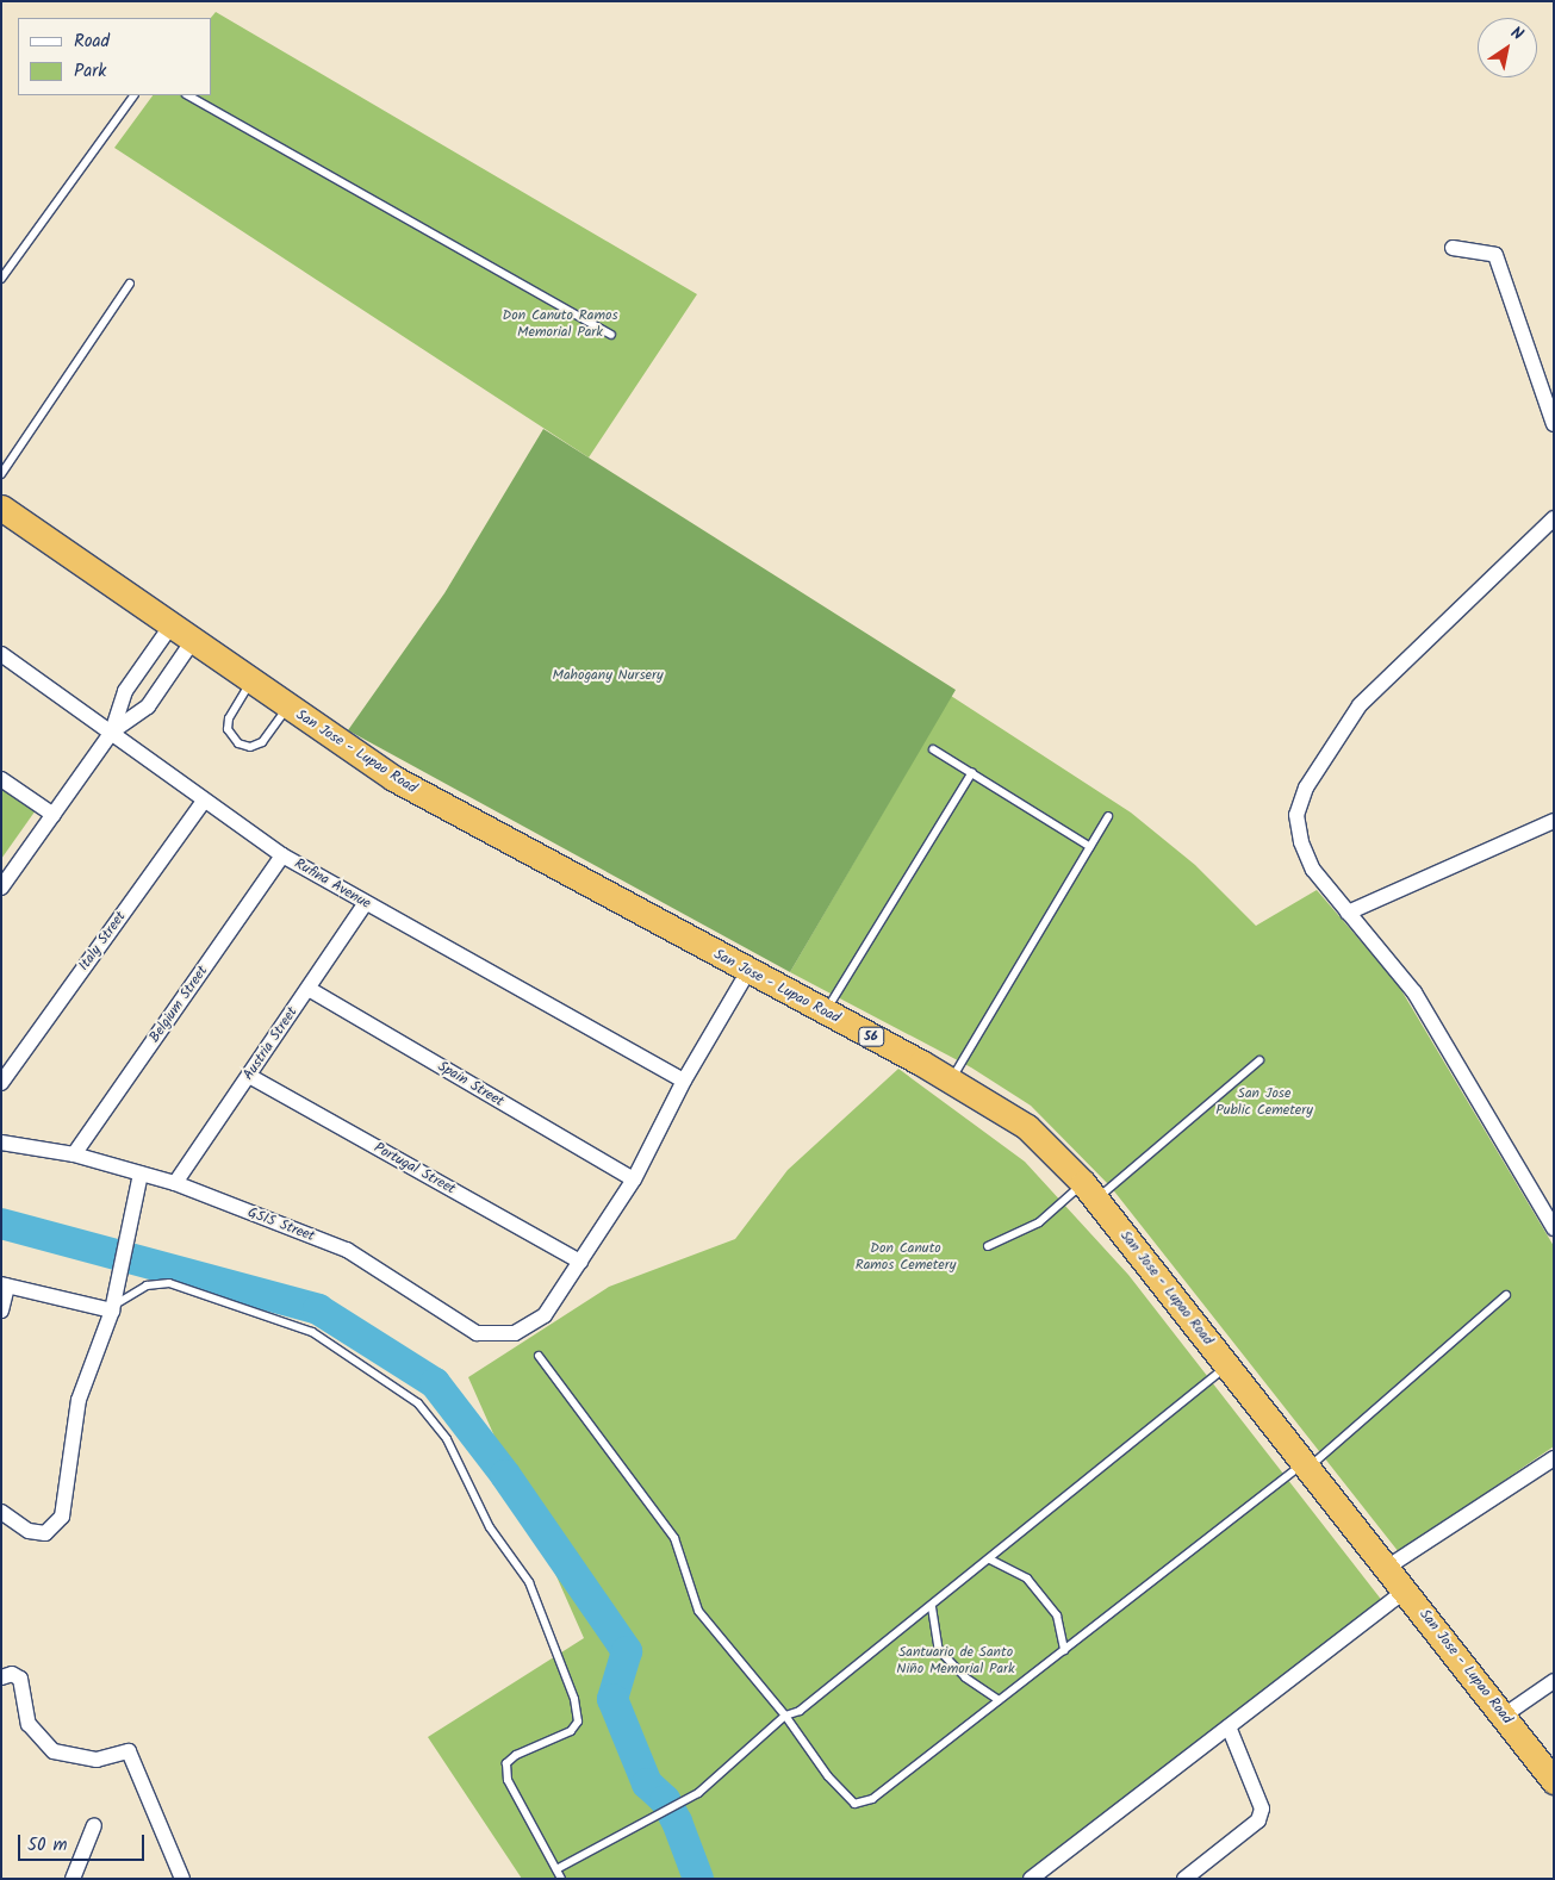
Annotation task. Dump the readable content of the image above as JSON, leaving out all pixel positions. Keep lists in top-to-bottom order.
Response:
{
  "streets": {
    "highway": ["San Jose - Lupao Road", "56"],
    "street": [
      "Rufina Avenue",
      "Italy Street",
      "Belgium Street",
      "Austria Street",
      "Spain Street",
      "Portugal Street",
      "GSIS Street"
    ]
  },
  "crossings": [
    ["Rufina Avenue", "Italy Street"],
    ["Rufina Avenue", "Belgium Street"],
    ["Rufina Avenue", "Austria Street"],
    ["Belgium Street", "GSIS Street"],
    ["Austria Street", "Spain Street"],
    ["Austria Street", "Portugal Street"],
    ["Austria Street", "GSIS Street"],
    ["Portugal Street", "GSIS Street"]
  ],
  "parks": [
    "Don Canuto Ramos Memorial Park",
    "Mahogany Nursery",
    "San Jose Public Cemetery",
    "Don Canuto Ramos Cemetery",
    "Santuario de Santo Niño Memorial Park"
  ],
  "legend": ["Road", "Park"],
  "scale_bar": "50 m",
  "north": "top right"
}
